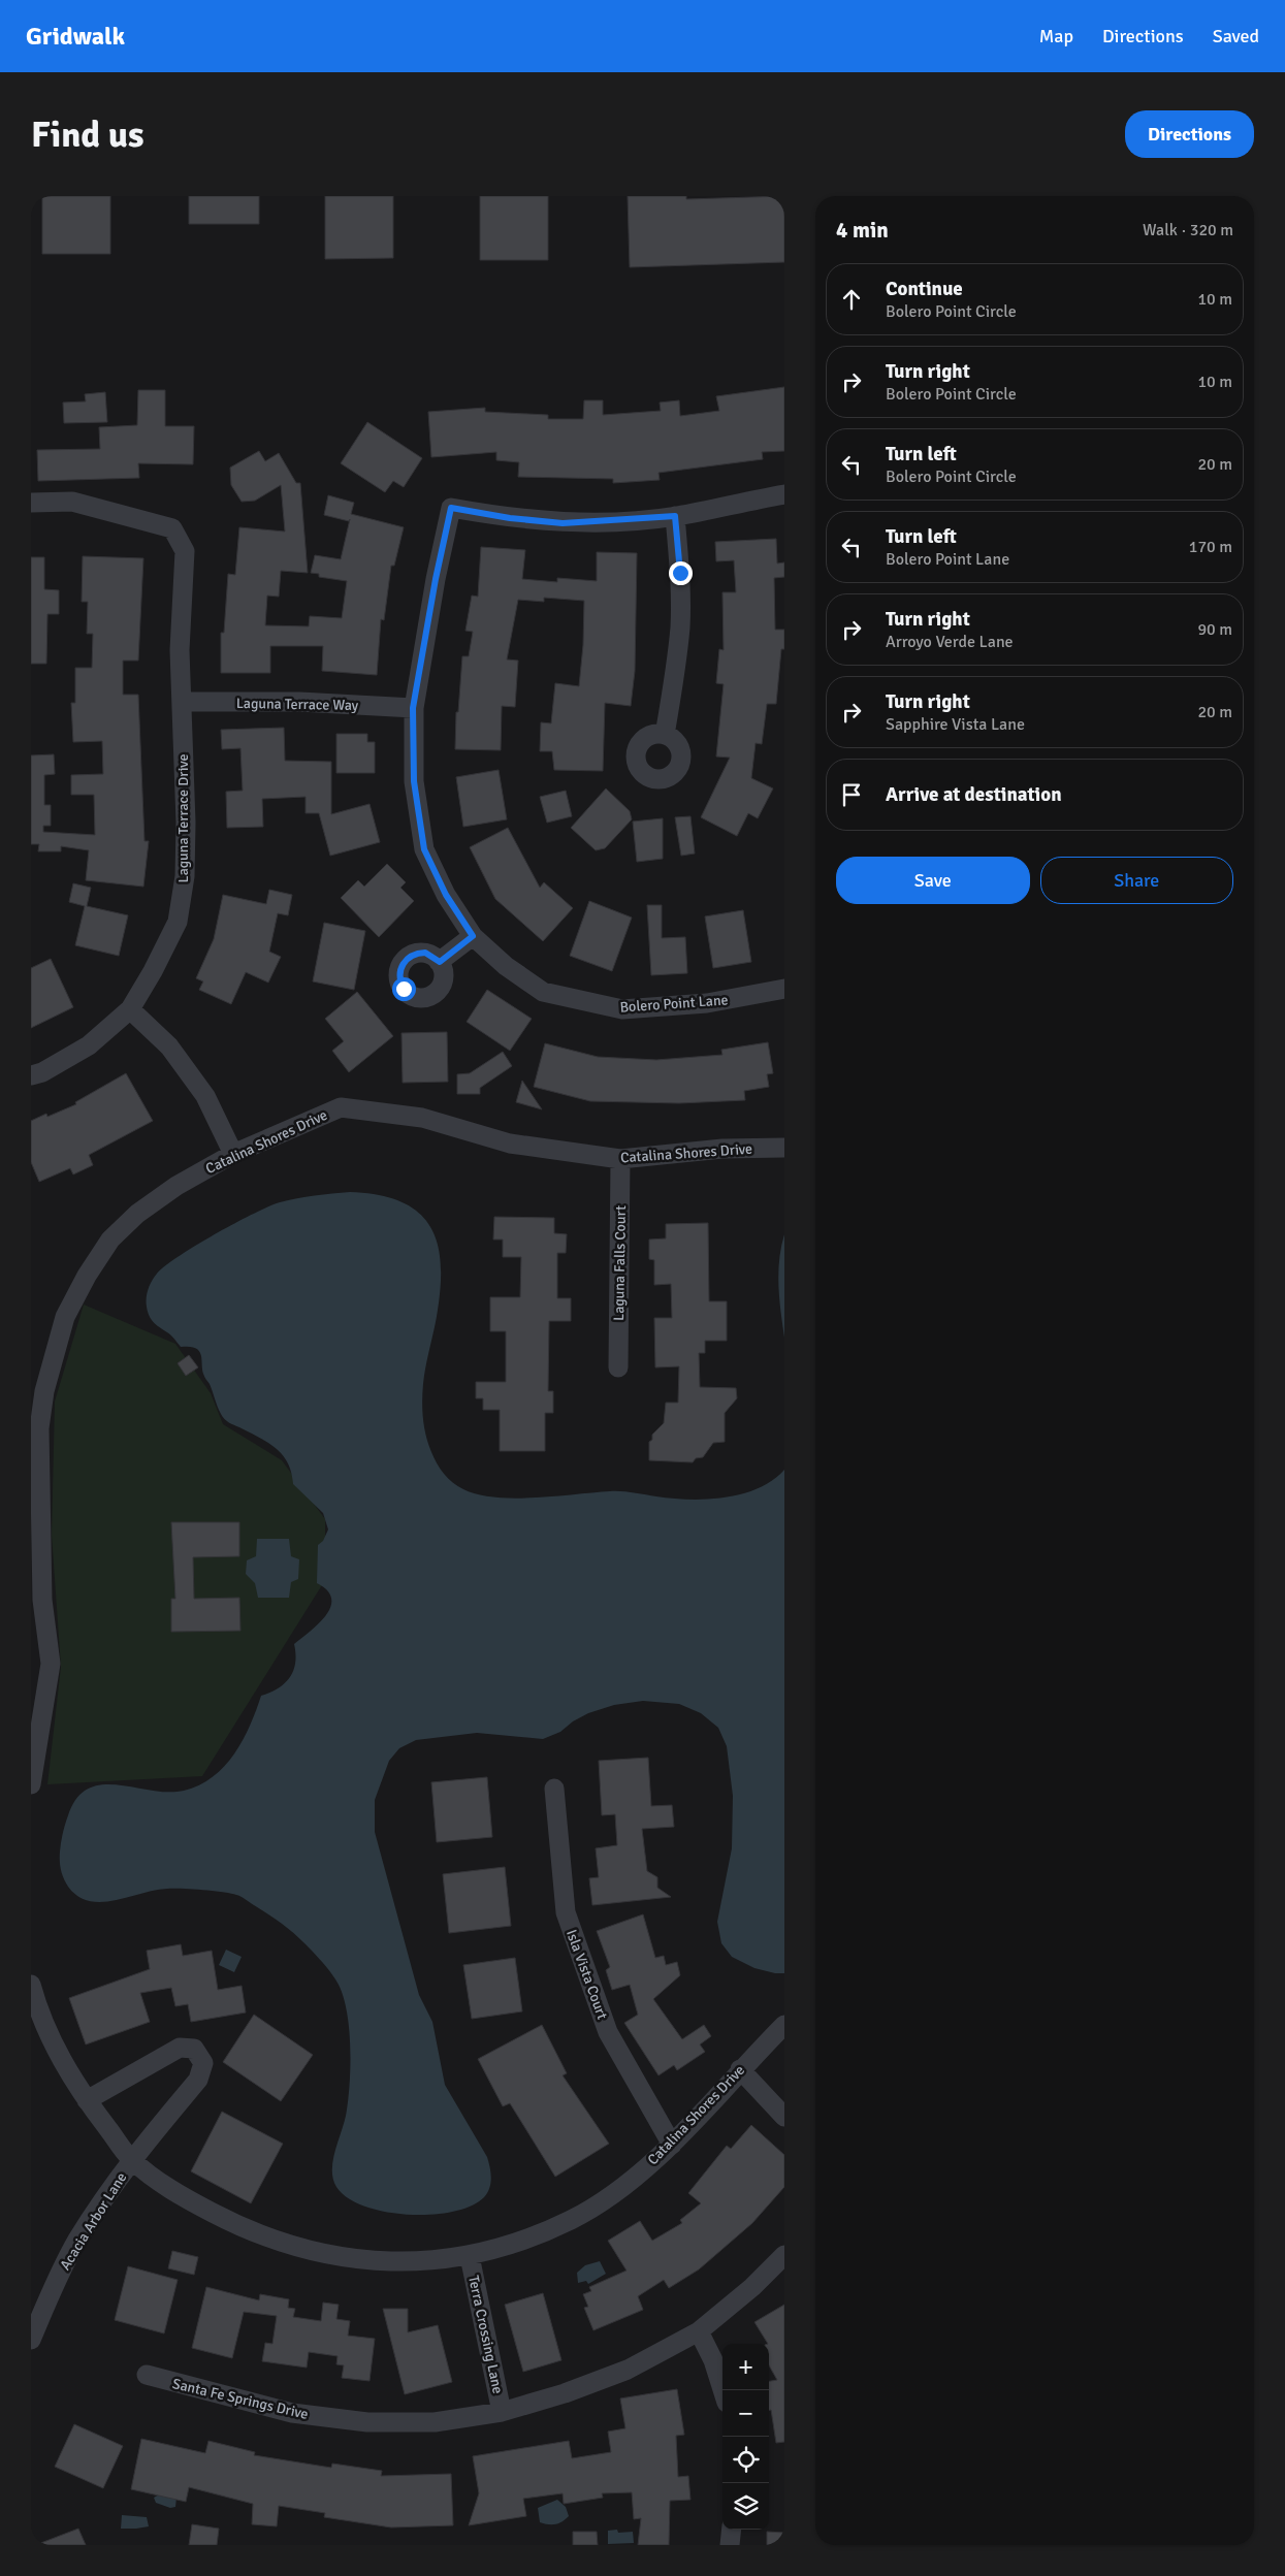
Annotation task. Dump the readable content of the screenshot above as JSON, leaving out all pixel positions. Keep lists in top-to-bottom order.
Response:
{
  "streets": {
    "street": [
      "Laguna Terrace Way",
      "Laguna Terrace Drive",
      "Bolero Point Lane",
      "Catalina Shores Drive",
      "Laguna Falls Court",
      "Isla Vista Court",
      "Acacia Arbor Lane",
      "Terra Crossing Lane",
      "Santa Fe Springs Drive"
    ]
  },
  "crossings": [
    ["Laguna Terrace Way", "Laguna Terrace Drive"],
    ["Laguna Terrace Way", "Bolero Point Lane"],
    ["Catalina Shores Drive", "Laguna Falls Court"],
    ["Catalina Shores Drive", "Isla Vista Court"],
    ["Catalina Shores Drive", "Acacia Arbor Lane"],
    ["Catalina Shores Drive", "Terra Crossing Lane"],
    ["Terra Crossing Lane", "Santa Fe Springs Drive"]
  ],
  "page": {
    "header": "Gridwalk",
    "nav": ["Map", "Directions", "Saved"],
    "buttons": [
      "Directions",
      ["Save", "Share"]
    ],
    "title": "Find us",
    "heading": ["4 min", "Walk · 320 m"],
    "list": [
      ["Continue", "Bolero Point Circle", "10 m"],
      ["Turn right", "Bolero Point Circle", "10 m"],
      ["Turn left", "Bolero Point Circle", "20 m"],
      ["Turn left", "Bolero Point Lane", "170 m"],
      ["Turn right", "Arroyo Verde Lane", "90 m"],
      ["Turn right", "Sapphire Vista Lane", "20 m"],
      "Arrive at destination"
    ],
    "map_buttons": ["+", "−"]
  }
}
